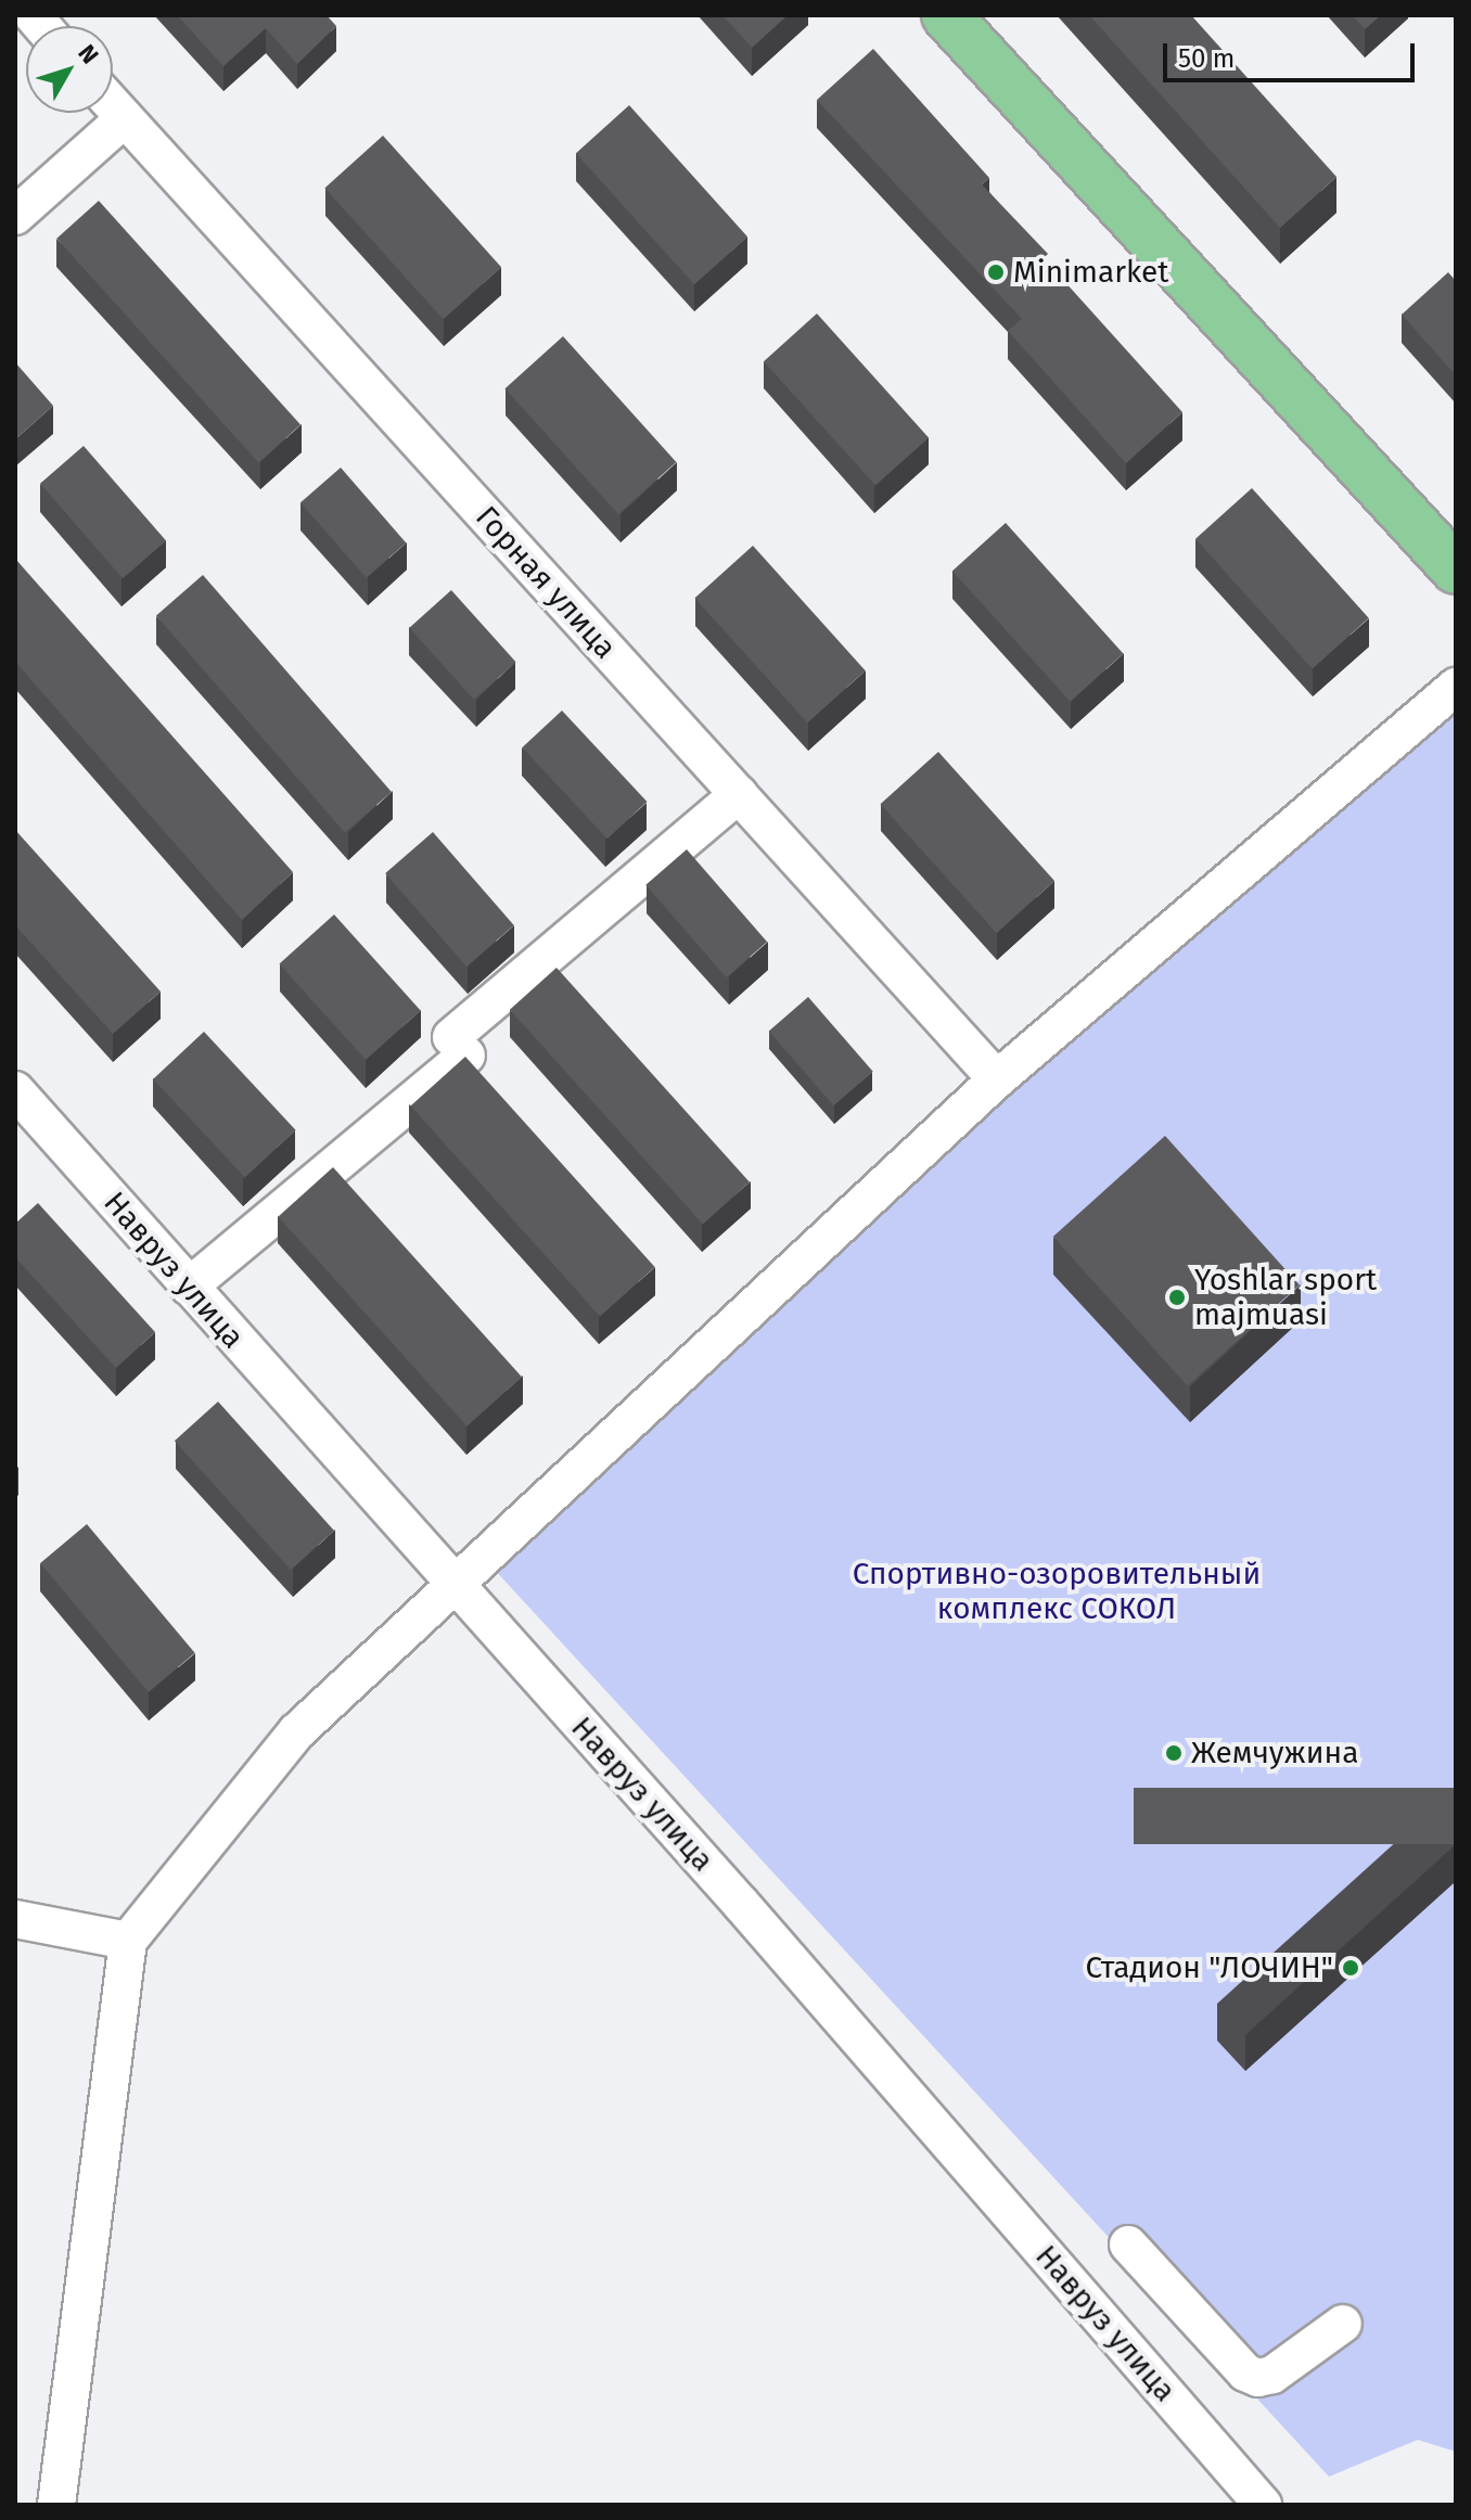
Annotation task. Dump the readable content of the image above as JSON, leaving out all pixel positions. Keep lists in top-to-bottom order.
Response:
{
  "streets": {
    "street": ["Горная улица", "Навруз улица"]
  },
  "parks": ["Спортивно-озоровительный комплекс СОКОЛ"],
  "places": [
    "Minimarket",
    "Yoshlar sport majmuasi",
    "Жемчужина",
    "Стадион \"ЛОЧИН\""
  ],
  "scale_bar": "50 m",
  "north": "top right"
}
